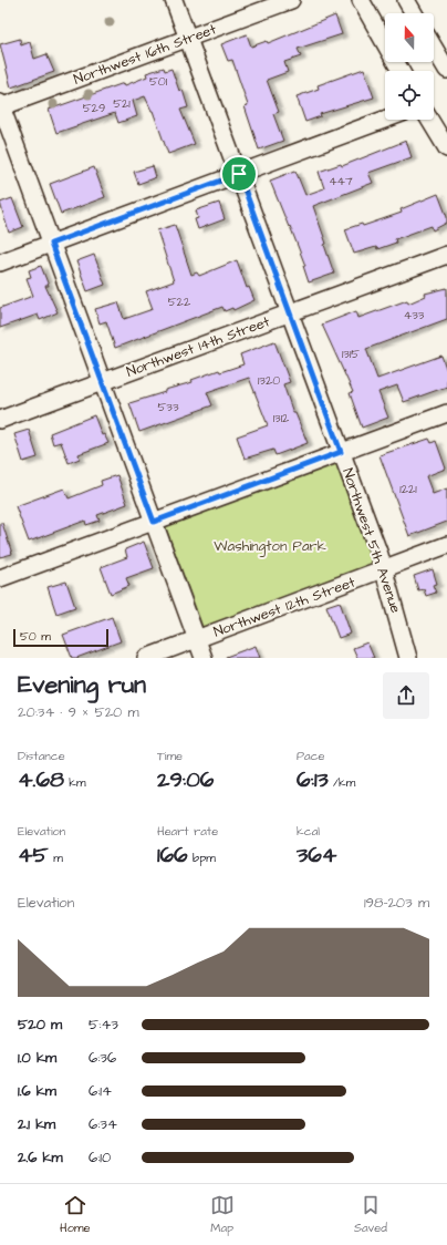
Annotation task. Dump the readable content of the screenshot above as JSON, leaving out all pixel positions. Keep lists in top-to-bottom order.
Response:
{
  "streets": {
    "street": [
      "Northwest 16th Street",
      "Northwest 14th Street",
      "Northwest 5th Avenue",
      "Northwest 12th Street"
    ]
  },
  "crossings": [
    ["Northwest 16th Street", "Northwest 5th Avenue"],
    ["Northwest 14th Street", "Northwest 5th Avenue"],
    ["Northwest 5th Avenue", "Northwest 12th Street"]
  ],
  "parks": ["Washington Park"],
  "house_numbers": [
    "501",
    "521",
    "529",
    "447",
    "522",
    "433",
    "1315",
    "1320",
    "533",
    "1312",
    "1221"
  ],
  "scale_bar": "50 m",
  "north": "top",
  "page": {
    "scale": "50 m",
    "heading": ["Evening run", "20:34 · 9 × 520 m"],
    "stats": [
      ["Distance", "4.68 km"],
      ["Time", "29:06"],
      ["Pace", "6:13 /km"],
      ["Elevation", "45 m"],
      ["Heart rate", "166 bpm"],
      ["kcal", "364"]
    ],
    "chart": ["Elevation", "198–203 m"],
    "list": [
      {
        "name": "520 m",
        "note": "5:43"
      },
      {
        "name": "1.0 km",
        "note": "6:36"
      },
      {
        "name": "1.6 km",
        "note": "6:14"
      },
      {
        "name": "2.1 km",
        "note": "6:34"
      },
      {
        "name": "2.6 km",
        "note": "6:10"
      }
    ],
    "tabs": ["Home", "Map", "Saved"]
  }
}
